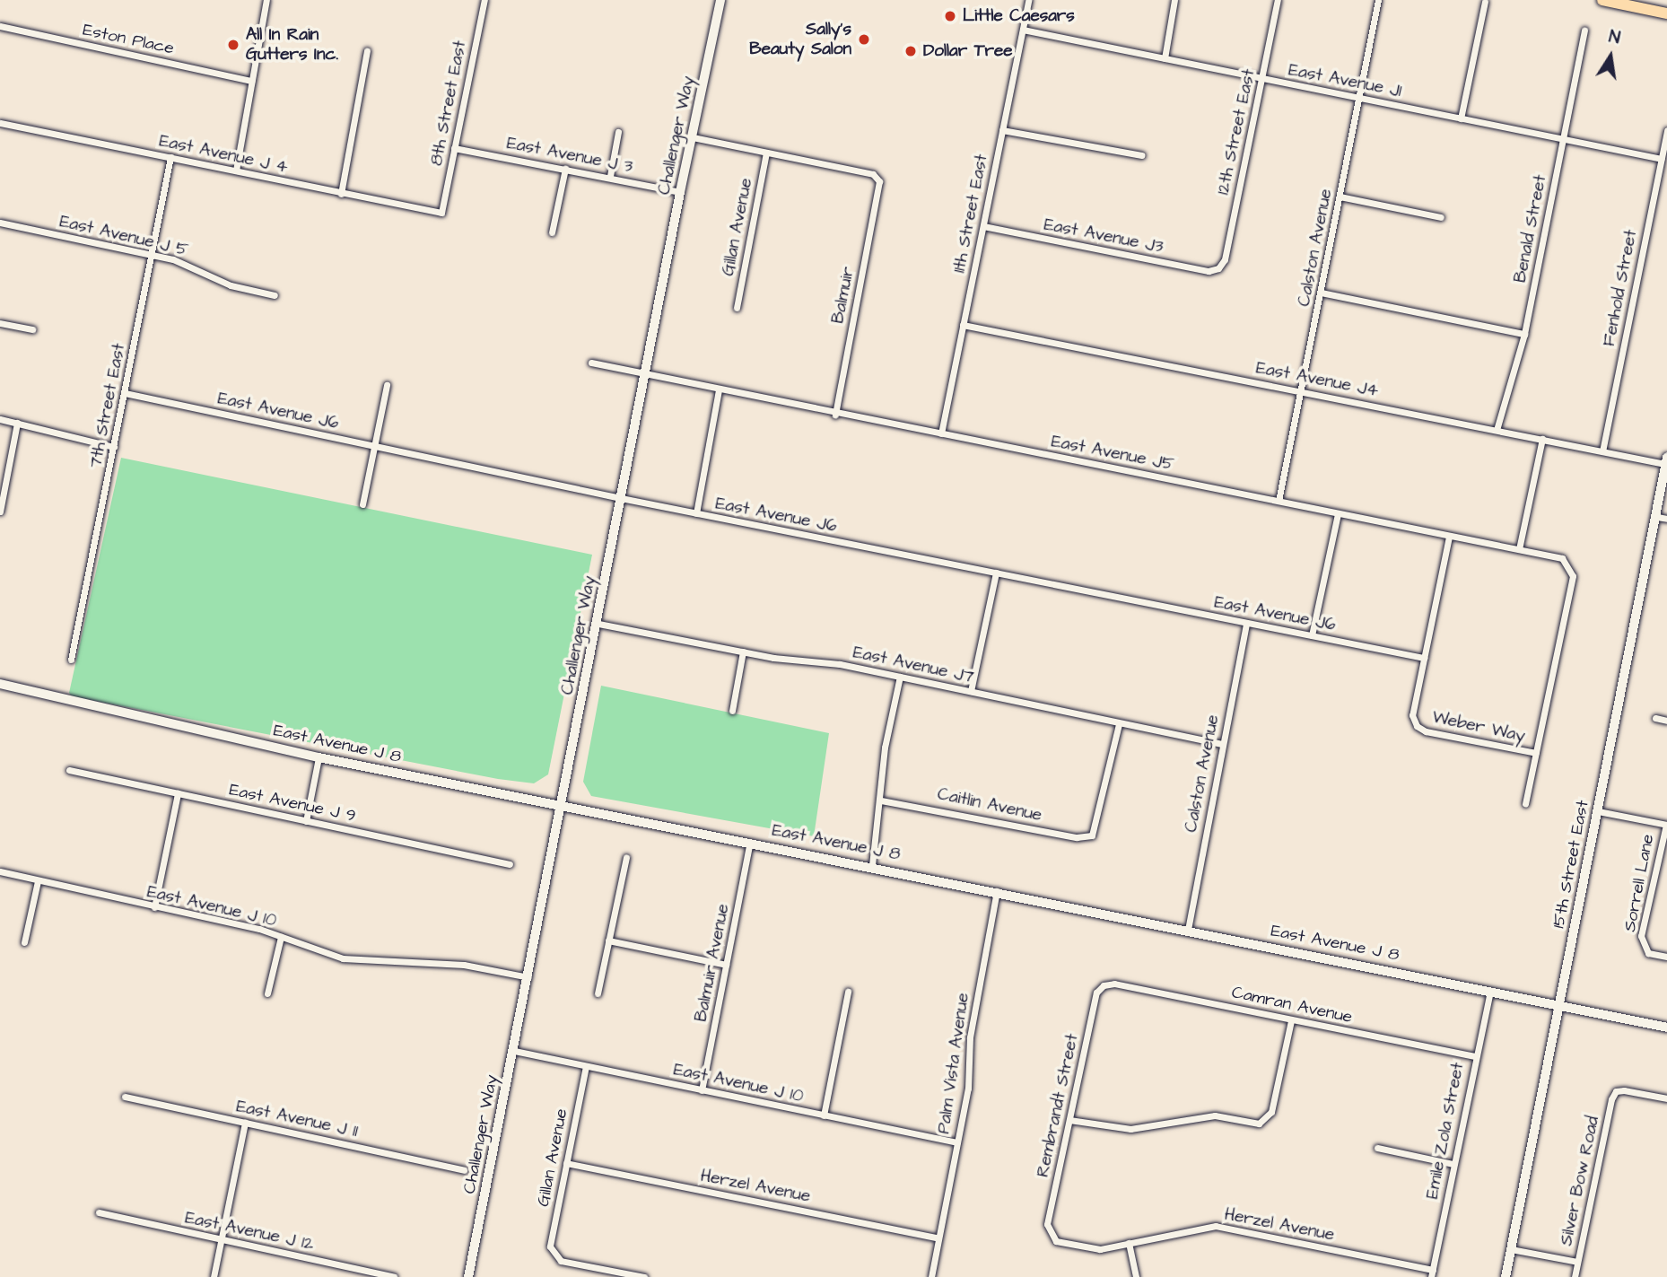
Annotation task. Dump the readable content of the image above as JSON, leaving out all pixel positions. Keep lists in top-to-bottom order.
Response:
{
  "streets": {
    "street": [
      "Eston Place",
      "East Avenue J1",
      "8th Street East",
      "12th Street East",
      "Challenger Way",
      "East Avenue J 4",
      "East Avenue J 3",
      "11th Street East",
      "Gillan Avenue",
      "Benald Street",
      "East Avenue J 5",
      "East Avenue J3",
      "Calston Avenue",
      "Fenhold Street",
      "Balmuir",
      "East Avenue J4",
      "7th Street East",
      "East Avenue J6",
      "East Avenue J5",
      "East Avenue J7",
      "Weber Way",
      "East Avenue J 8",
      "East Avenue J 9",
      "Caitlin Avenue",
      "15th Street East",
      "Sorrell Lane",
      "East Avenue J 10",
      "Balmuir Avenue",
      "Camran Avenue",
      "Palm Vista Avenue",
      "Rembrandt Street",
      "East Avenue J 11",
      "Emile Zola Street",
      "Silver Bow Road",
      "Herzel Avenue",
      "East Avenue J 12"
    ]
  },
  "crossings": [
    ["East Avenue J1", "12th Street East"],
    ["East Avenue J1", "11th Street East"],
    ["East Avenue J1", "Benald Street"],
    ["East Avenue J1", "Calston Avenue"],
    ["East Avenue J1", "Fenhold Street"],
    ["8th Street East", "East Avenue J 4"],
    ["8th Street East", "East Avenue J 3"],
    ["12th Street East", "East Avenue J3"],
    ["Challenger Way", "East Avenue J 3"],
    ["Challenger Way", "East Avenue J6"],
    ["Challenger Way", "East Avenue J5"],
    ["Challenger Way", "East Avenue J7"],
    ["Challenger Way", "East Avenue J 8"],
    ["Challenger Way", "East Avenue J 10"],
    ["East Avenue J 4", "7th Street East"],
    ["11th Street East", "East Avenue J3"],
    ["11th Street East", "East Avenue J4"],
    ["11th Street East", "East Avenue J5"],
    ["Gillan Avenue", "Balmuir"],
    ["Gillan Avenue", "East Avenue J 10"],
    ["Gillan Avenue", "Herzel Avenue"],
    ["Benald Street", "East Avenue J4"],
    ["East Avenue J 5", "7th Street East"],
    ["Calston Avenue", "East Avenue J4"],
    ["Calston Avenue", "East Avenue J6"],
    ["Calston Avenue", "East Avenue J5"],
    ["Calston Avenue", "East Avenue J7"],
    ["Calston Avenue", "East Avenue J 8"],
    ["Fenhold Street", "East Avenue J4"],
    ["Balmuir", "East Avenue J5"],
    ["East Avenue J4", "15th Street East"],
    ["7th Street East", "East Avenue J6"],
    ["East Avenue J6", "Weber Way"],
    ["East Avenue J5", "Weber Way"],
    ["East Avenue J7", "Caitlin Avenue"],
    ["East Avenue J 8", "15th Street East"],
    ["East Avenue J 8", "Balmuir Avenue"],
    ["East Avenue J 8", "Palm Vista Avenue"],
    ["East Avenue J 8", "Emile Zola Street"],
    ["East Avenue J 10", "Balmuir Avenue"],
    ["East Avenue J 10", "Palm Vista Avenue"],
    ["Camran Avenue", "Rembrandt Street"],
    ["Camran Avenue", "Emile Zola Street"],
    ["Palm Vista Avenue", "Herzel Avenue"],
    ["Rembrandt Street", "Herzel Avenue"],
    ["Emile Zola Street", "Herzel Avenue"]
  ],
  "places": [
    "Little Caesars",
    "Sally's Beauty Salon",
    "All In Rain Gutters Inc.",
    "Dollar Tree"
  ],
  "north": "top"
}
